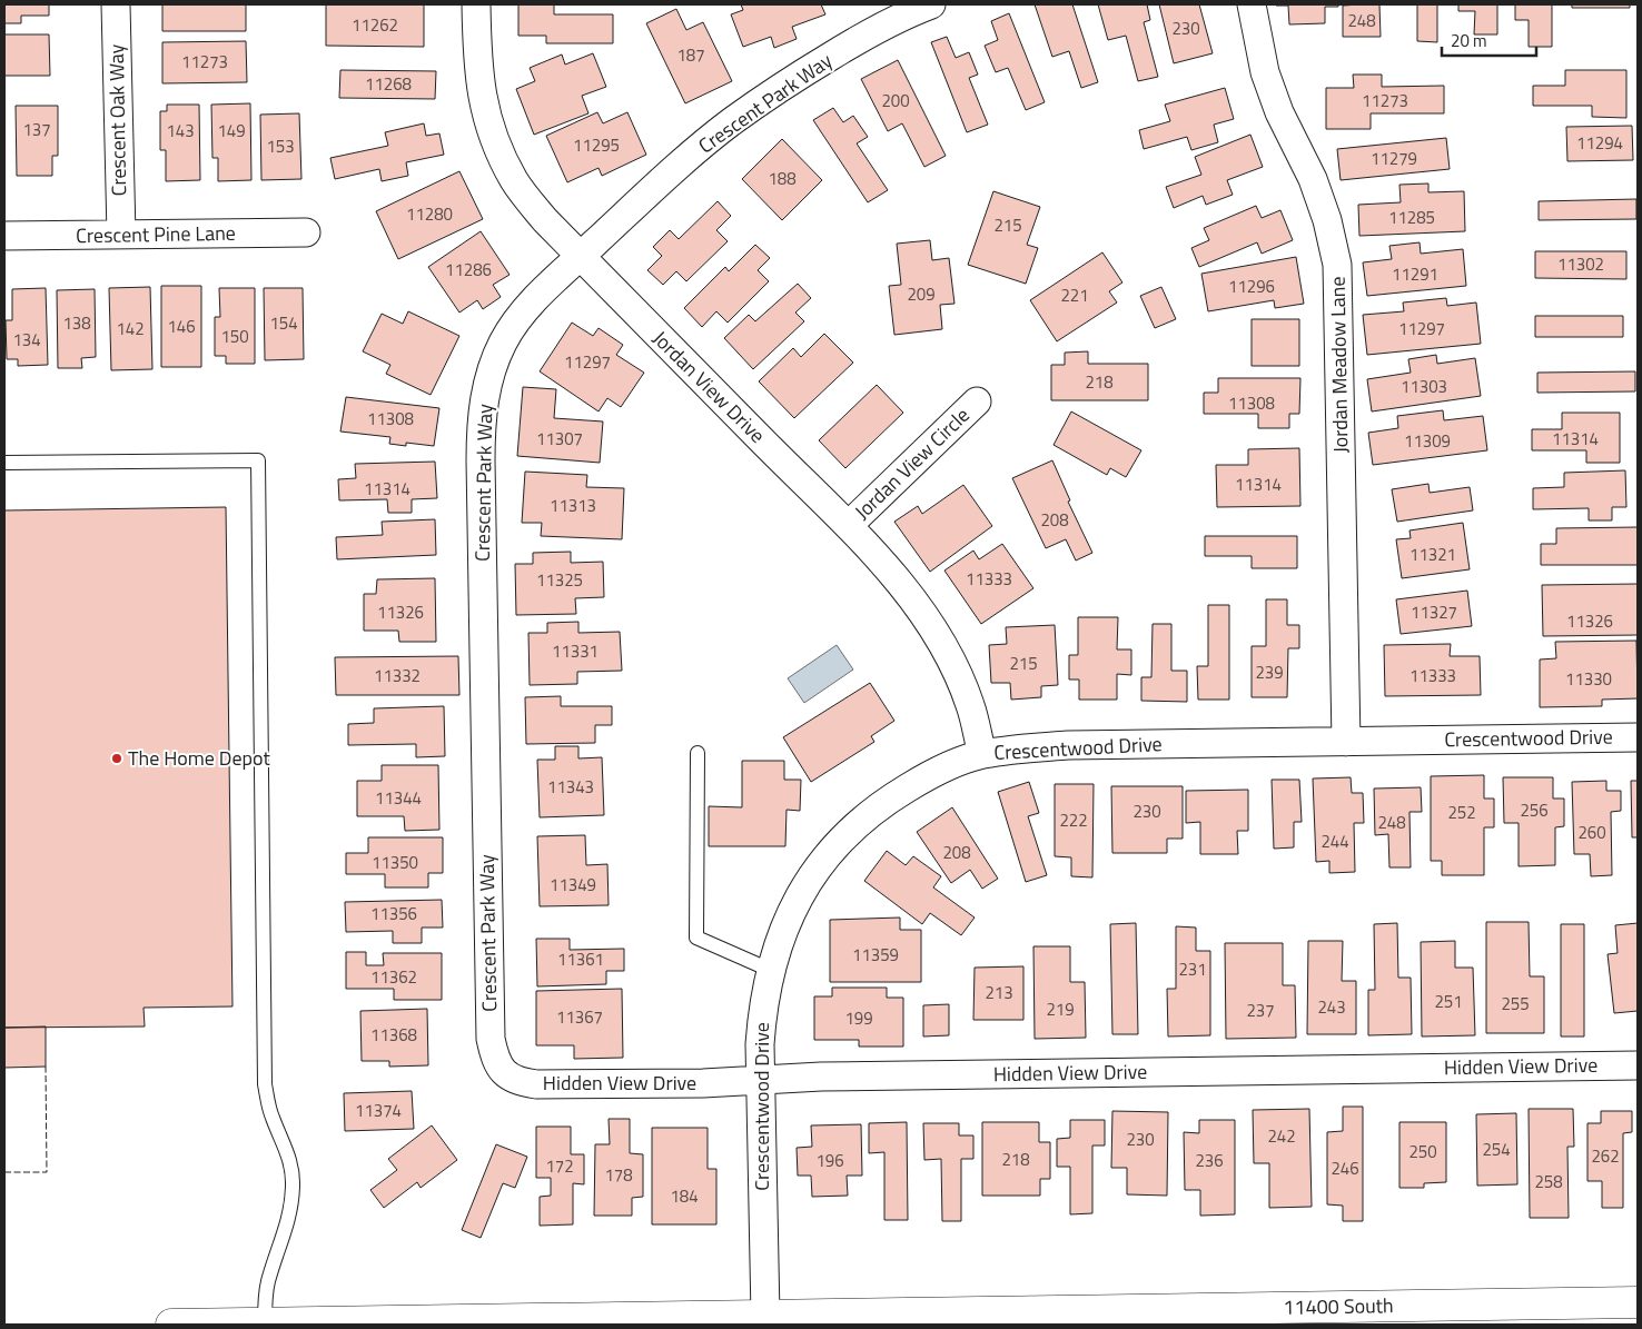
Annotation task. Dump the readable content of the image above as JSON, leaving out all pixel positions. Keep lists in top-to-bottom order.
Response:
{
  "streets": {
    "main road": ["11400 South"],
    "street": [
      "Crescent Park Way",
      "Crescent Oak Way",
      "Crescent Pine Lane",
      "Jordan Meadow Lane",
      "Jordan View Drive",
      "Jordan View Circle",
      "Crescentwood Drive",
      "Hidden View Drive"
    ]
  },
  "crossings": [
    ["Crescent Park Way", "Jordan View Drive"],
    ["Crescent Park Way", "Hidden View Drive"],
    ["Crescent Oak Way", "Crescent Pine Lane"],
    ["Jordan Meadow Lane", "Crescentwood Drive"],
    ["Jordan View Drive", "Jordan View Circle"],
    ["Jordan View Drive", "Crescentwood Drive"],
    ["Crescentwood Drive", "Hidden View Drive"],
    ["Crescentwood Drive", "11400 South"]
  ],
  "places": ["The Home Depot"],
  "house_numbers": [
    "248",
    "11262",
    "230",
    "187",
    "11273",
    "11268",
    "200",
    "11273",
    "137",
    "143",
    "149",
    "11294",
    "11295",
    "153",
    "11279",
    "188",
    "11280",
    "11285",
    "215",
    "11302",
    "11286",
    "11291",
    "11296",
    "209",
    "221",
    "138",
    "154",
    "146",
    "142",
    "11297",
    "150",
    "134",
    "11297",
    "218",
    "11303",
    "11308",
    "11308",
    "11307",
    "11314",
    "11309",
    "11314",
    "11314",
    "11313",
    "208",
    "11321",
    "11333",
    "11325",
    "11326",
    "11327",
    "11326",
    "11331",
    "215",
    "239",
    "11332",
    "11333",
    "11330",
    "11343",
    "11344",
    "256",
    "230",
    "252",
    "222",
    "248",
    "260",
    "244",
    "208",
    "11350",
    "11349",
    "11356",
    "11359",
    "11361",
    "231",
    "11362",
    "213",
    "251",
    "255",
    "243",
    "219",
    "237",
    "11367",
    "199",
    "11368",
    "11374",
    "242",
    "230",
    "254",
    "250",
    "262",
    "218",
    "196",
    "236",
    "172",
    "246",
    "178",
    "258",
    "184"
  ],
  "scale_bar": "20 m"
}
